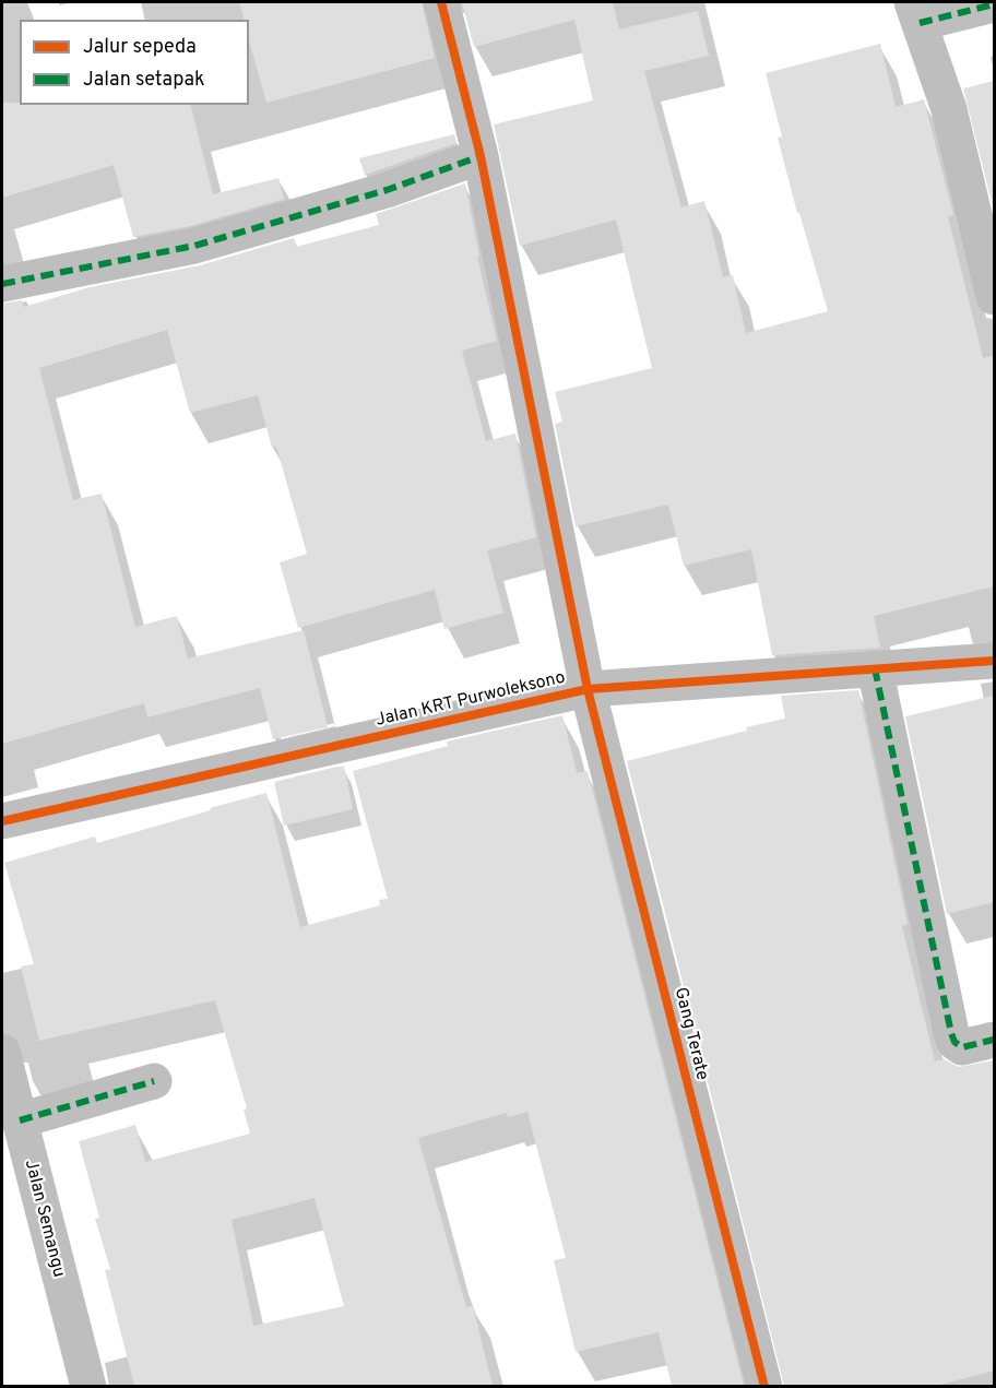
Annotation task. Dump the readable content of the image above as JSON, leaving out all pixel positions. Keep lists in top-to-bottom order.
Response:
{
  "streets": {
    "street": ["Jalan KRT Purwoleksono", "Gang Terate", "Jalan Semangu"]
  },
  "crossings": [
    ["Jalan KRT Purwoleksono", "Gang Terate"]
  ],
  "legend": ["Jalur sepeda", "Jalan setapak"]
}
